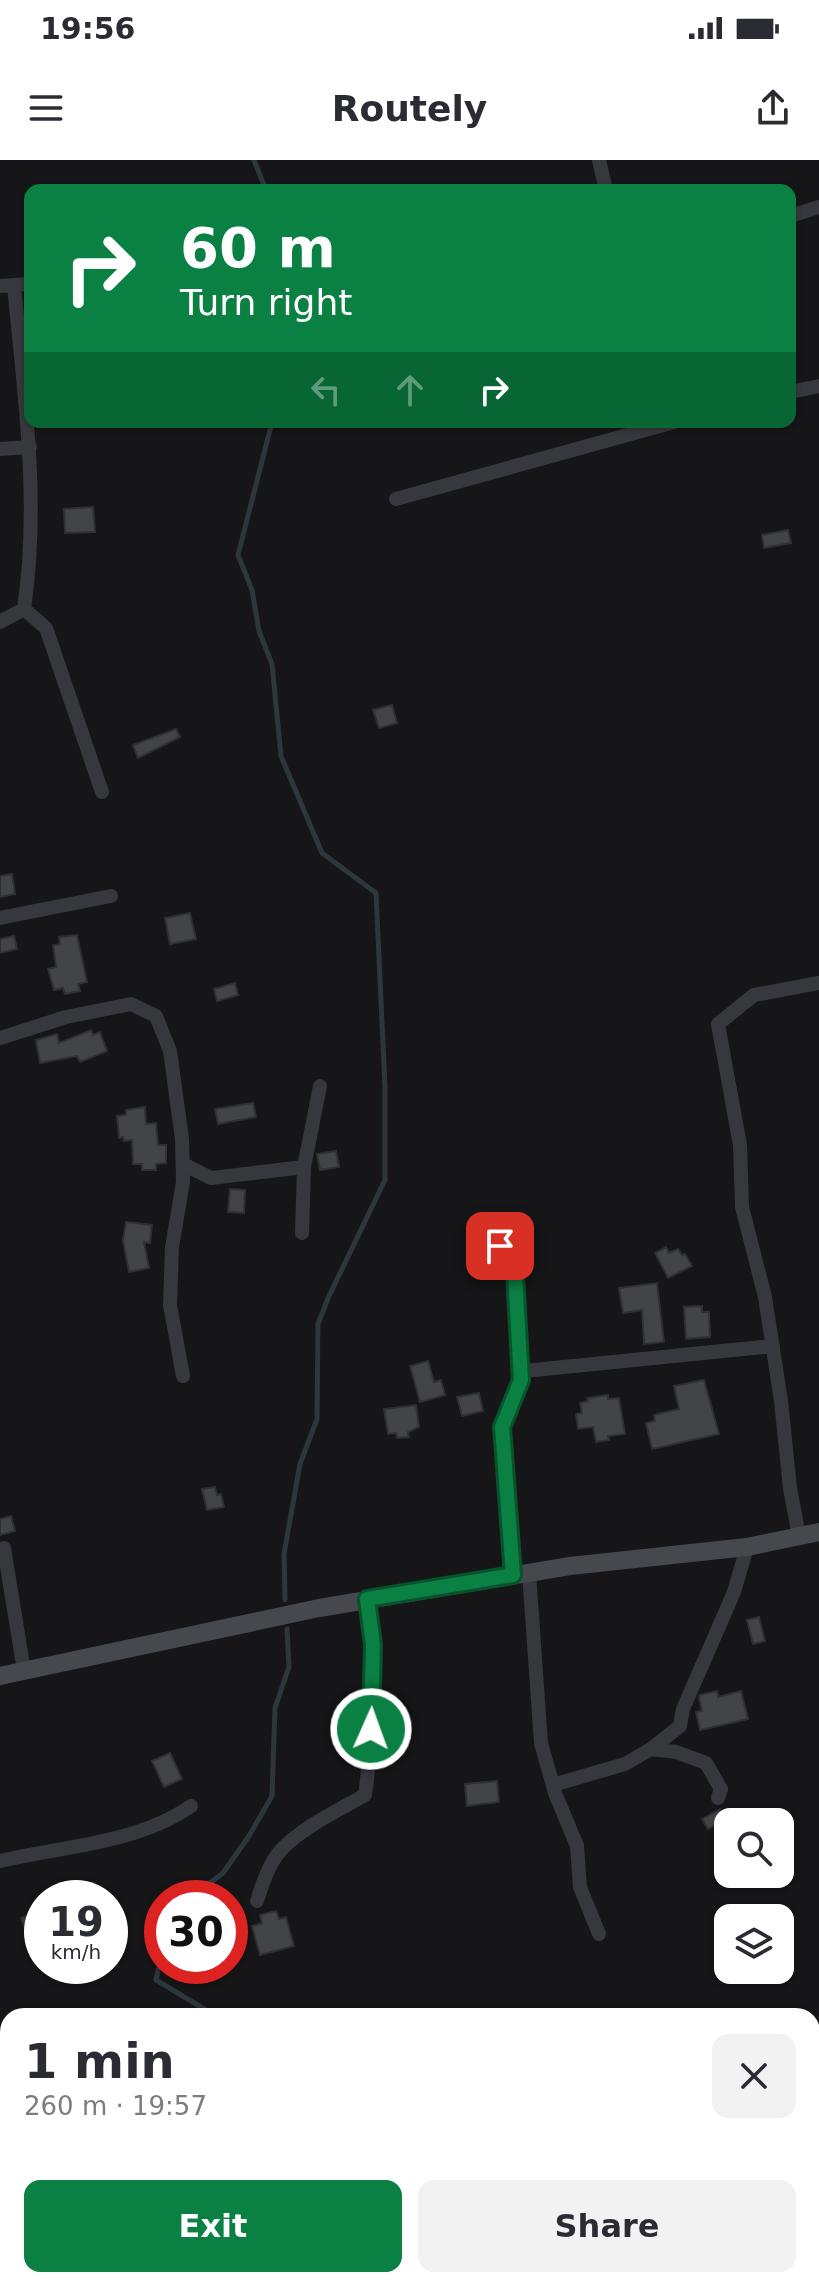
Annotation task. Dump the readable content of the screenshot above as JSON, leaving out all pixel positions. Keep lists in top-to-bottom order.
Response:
{
  "page": {
    "status": "19:56",
    "header": "Routely",
    "turn": ["60 m", "Turn right"],
    "speed": "19 km/h",
    "limit": "30",
    "heading": ["1 min", "260 m · 19:57"],
    "buttons": ["Exit", "Share"]
  }
}
